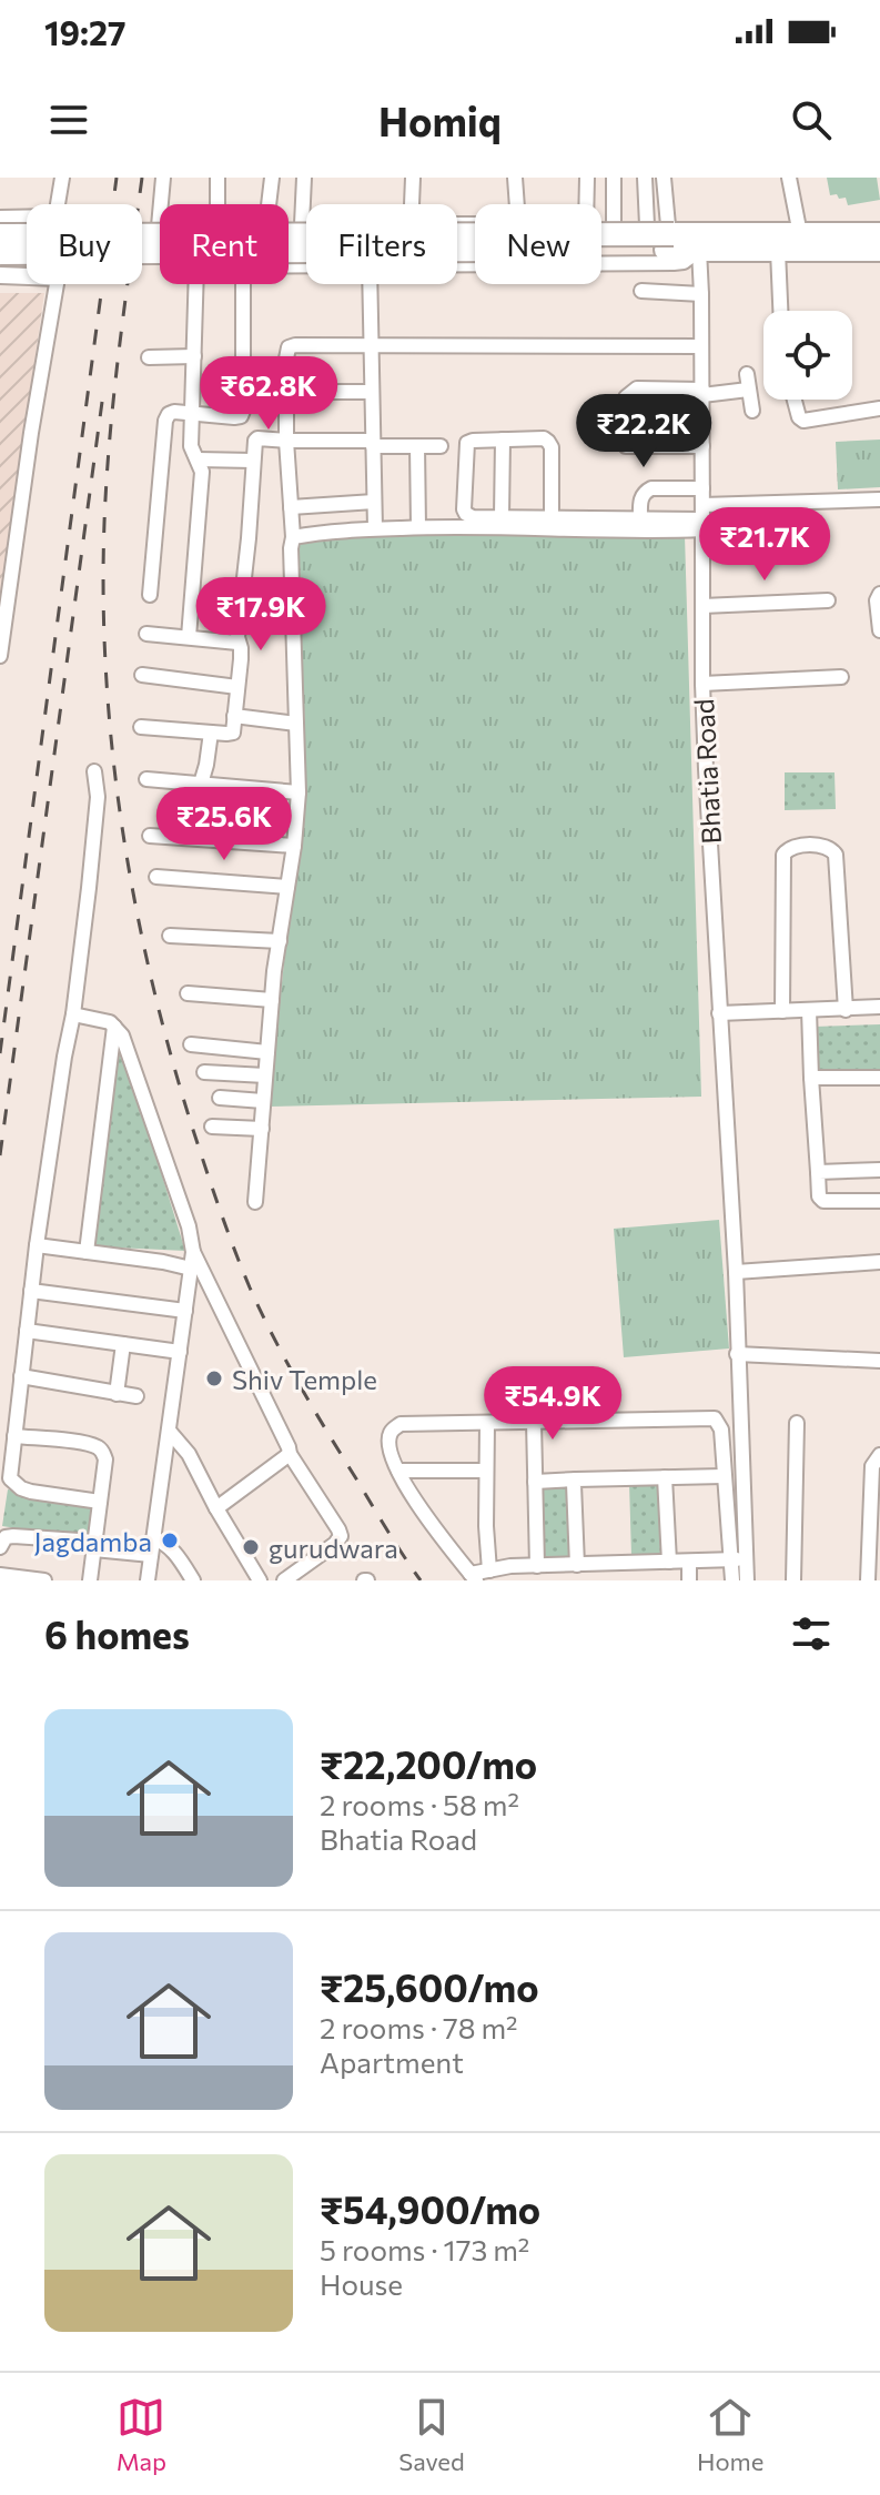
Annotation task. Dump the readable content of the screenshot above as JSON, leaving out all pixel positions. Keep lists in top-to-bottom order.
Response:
{
  "streets": {
    "street": ["Bhatia Road"]
  },
  "places": ["Shiv Temple", "Jagdamba", "gurudwara"],
  "page": {
    "status": "19:27",
    "header": "Homiq",
    "chip": [
      "Buy",
      "Rent",
      "Filters",
      "New"
    ],
    "price": [
      "₹62.8K",
      "₹22.2K",
      "₹21.7K",
      "₹17.9K",
      "₹25.6K",
      "₹54.9K"
    ],
    "heading": "6 homes",
    "list": [
      {
        "name": "₹22,200/mo",
        "note": "2 rooms · 58 m² · Bhatia Road"
      },
      {
        "name": "₹25,600/mo",
        "note": "2 rooms · 78 m² · Apartment"
      },
      {
        "name": "₹54,900/mo",
        "note": "5 rooms · 173 m² · House"
      }
    ],
    "tabs": ["Map", "Saved", "Home"]
  }
}
